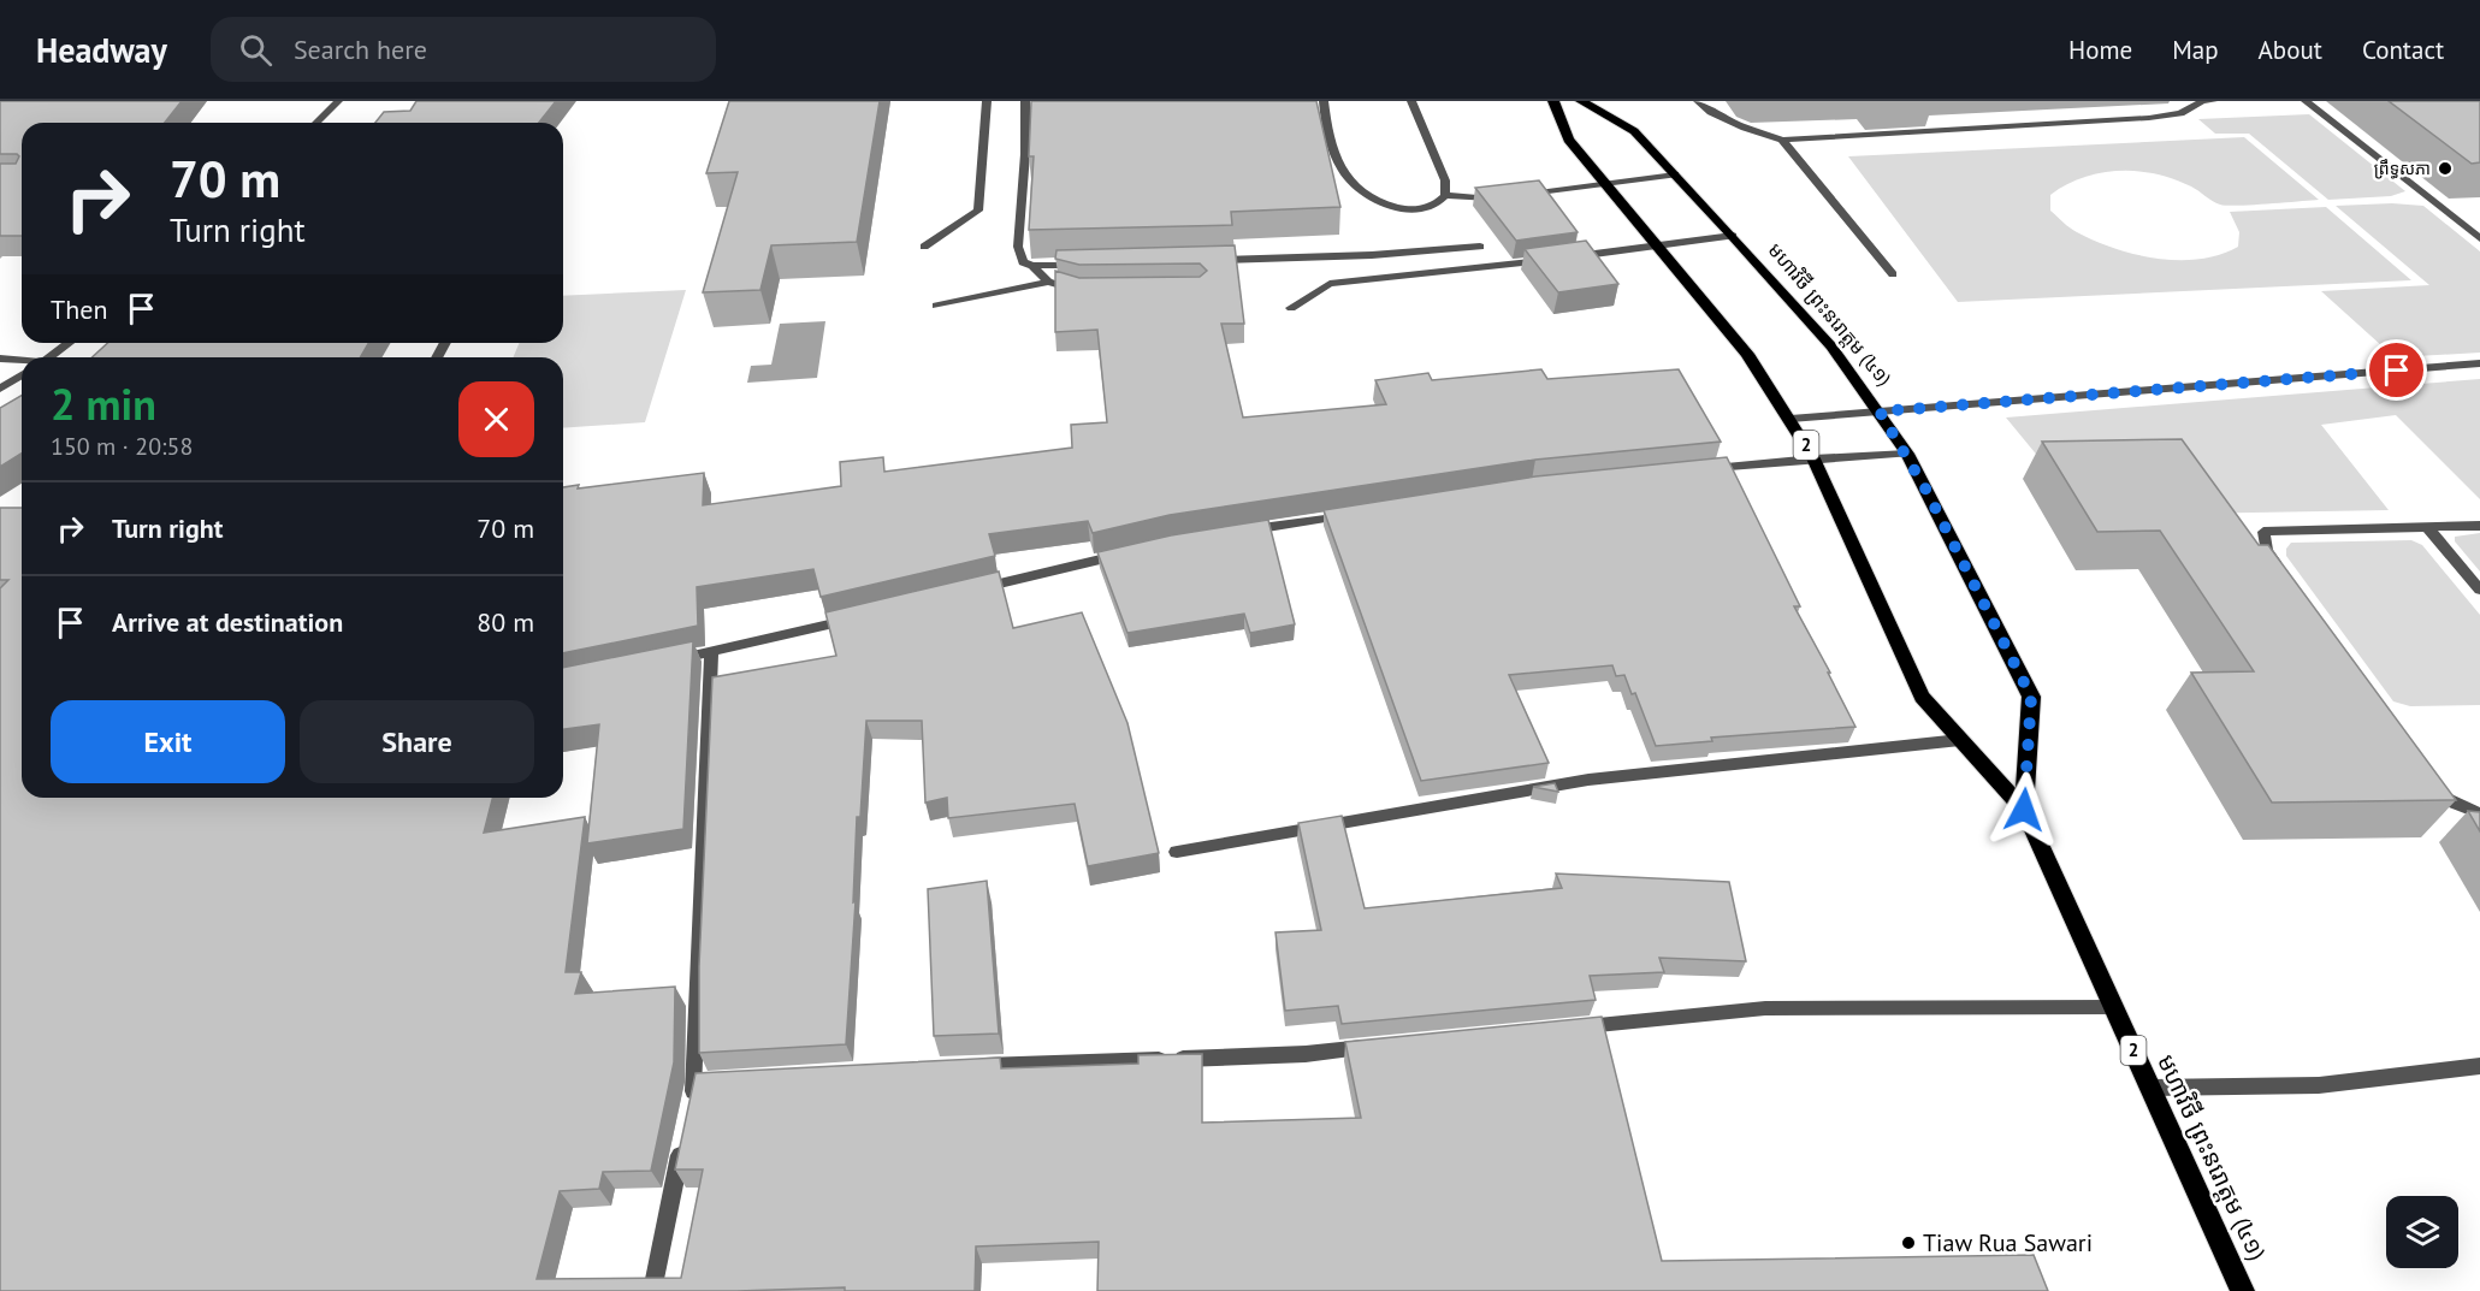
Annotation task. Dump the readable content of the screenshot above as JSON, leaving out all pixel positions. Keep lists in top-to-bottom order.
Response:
{
  "streets": {
    "main road": ["មហាវិថី ព្រះនរោត្តម (៤១)", "2"]
  },
  "places": ["ព្រឹទ្ធសភា", "Tiaw Rua Sawari"],
  "page": {
    "header": "Headway",
    "search": "Search here",
    "nav": [
      "Home",
      "Map",
      "About",
      "Contact"
    ],
    "turn": ["70 m", "Turn right"],
    "then": "Then",
    "heading": ["2 min", "150 m · 20:58"],
    "list": [
      {
        "name": "Turn right",
        "value": "70 m"
      },
      {
        "name": "Arrive at destination",
        "value": "80 m"
      }
    ],
    "buttons": ["Exit", "Share"]
  }
}
